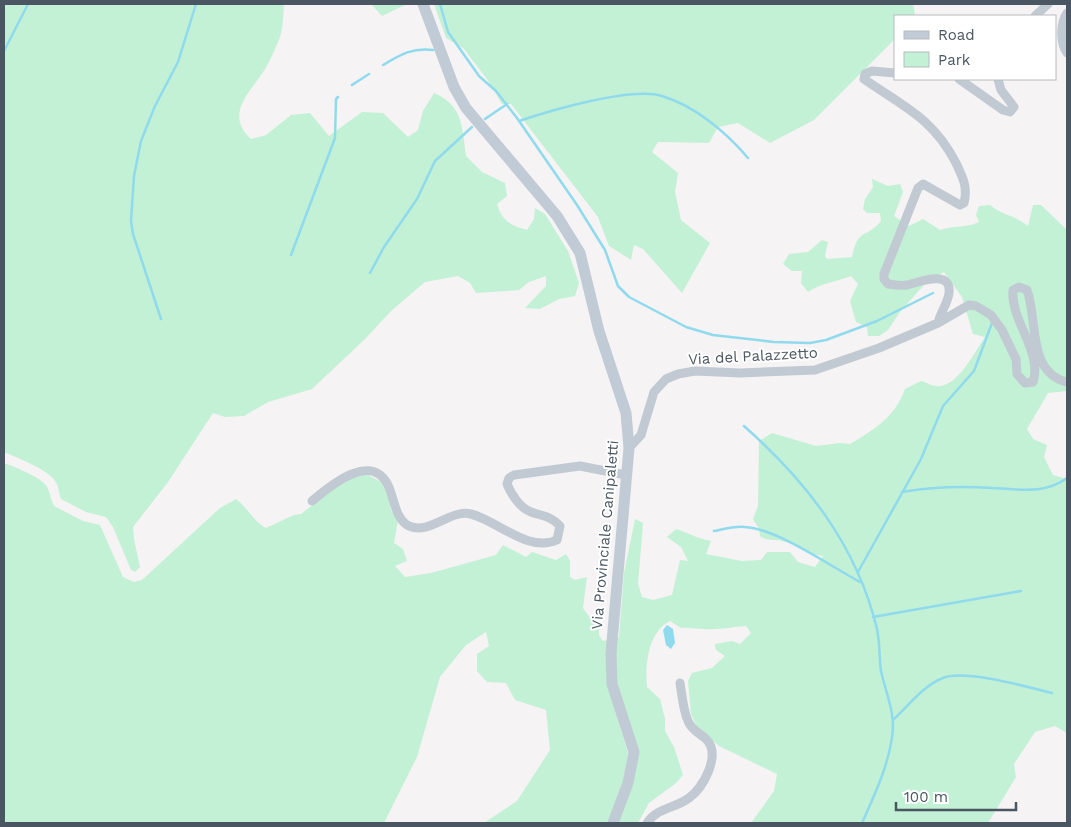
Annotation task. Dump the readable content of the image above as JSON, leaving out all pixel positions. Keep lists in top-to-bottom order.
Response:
{
  "streets": {
    "main road": ["Via Provinciale Canipaletti"],
    "street": ["Via del Palazzetto"]
  },
  "crossings": [
    ["Via del Palazzetto", "Via Provinciale Canipaletti"]
  ],
  "legend": ["Road", "Park"],
  "scale_bar": "100 m"
}
